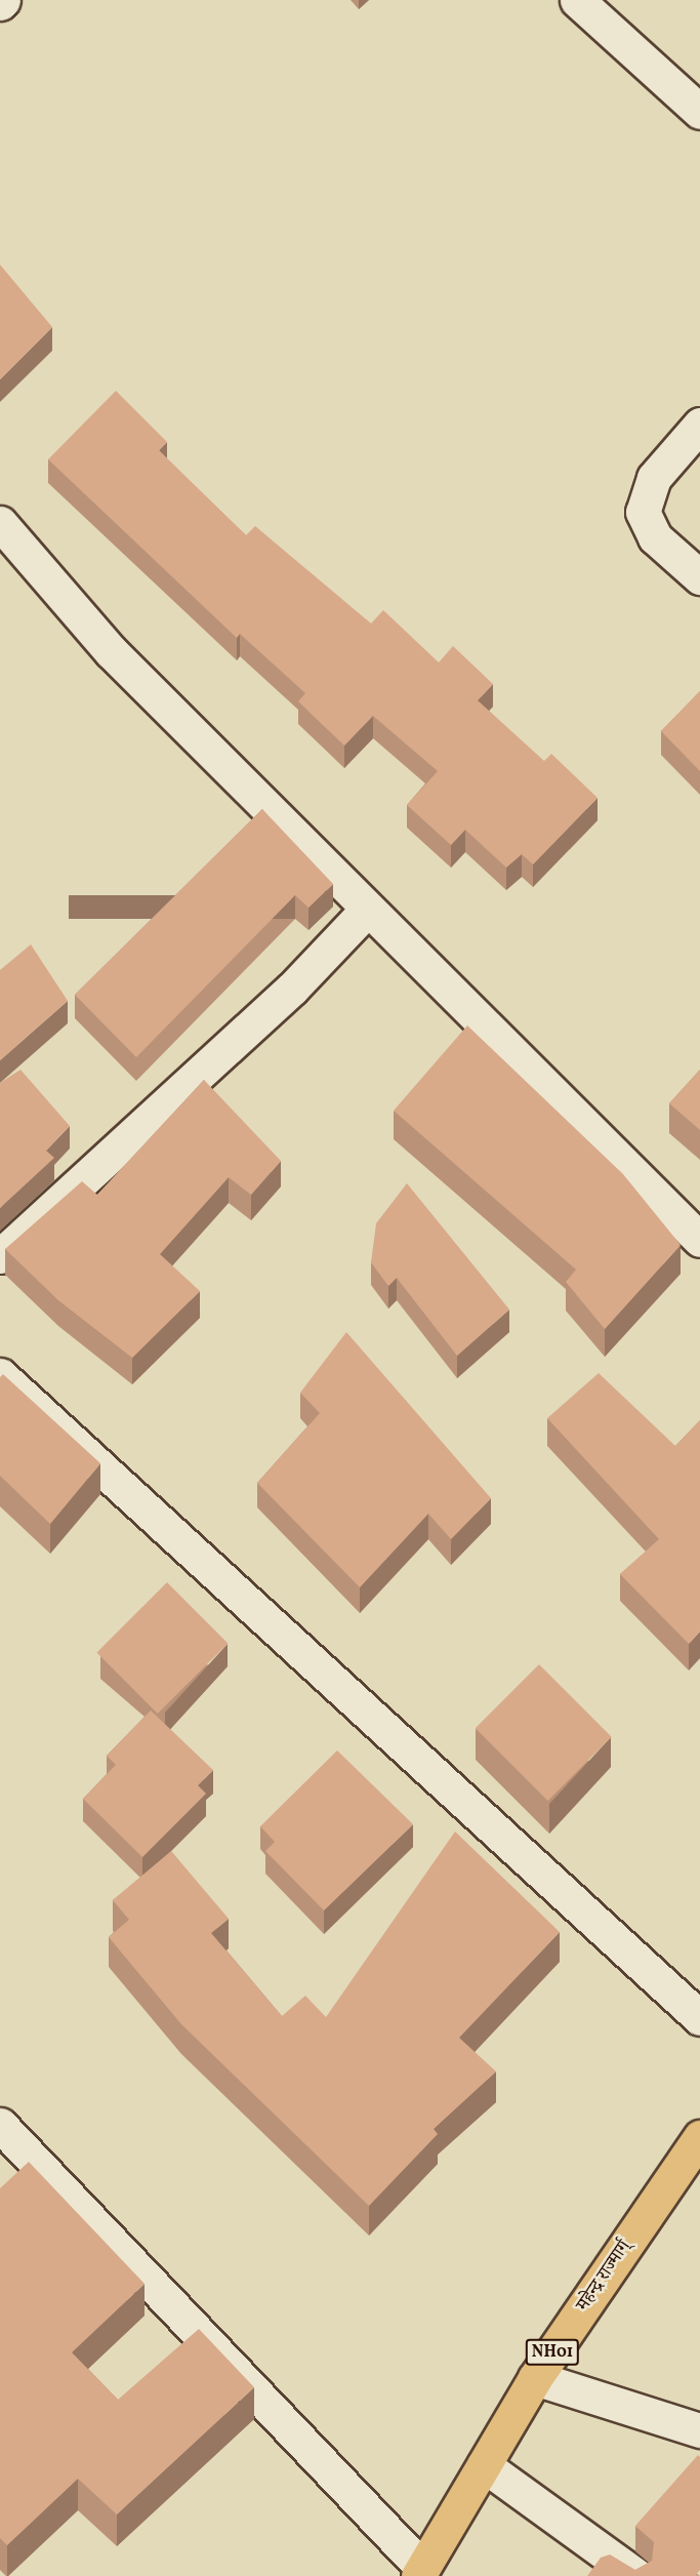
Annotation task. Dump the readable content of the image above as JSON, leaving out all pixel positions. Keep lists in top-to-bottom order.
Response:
{
  "streets": {
    "highway": ["महेन्द्र राज्मार्ग्", "NH01"]
  }
}
